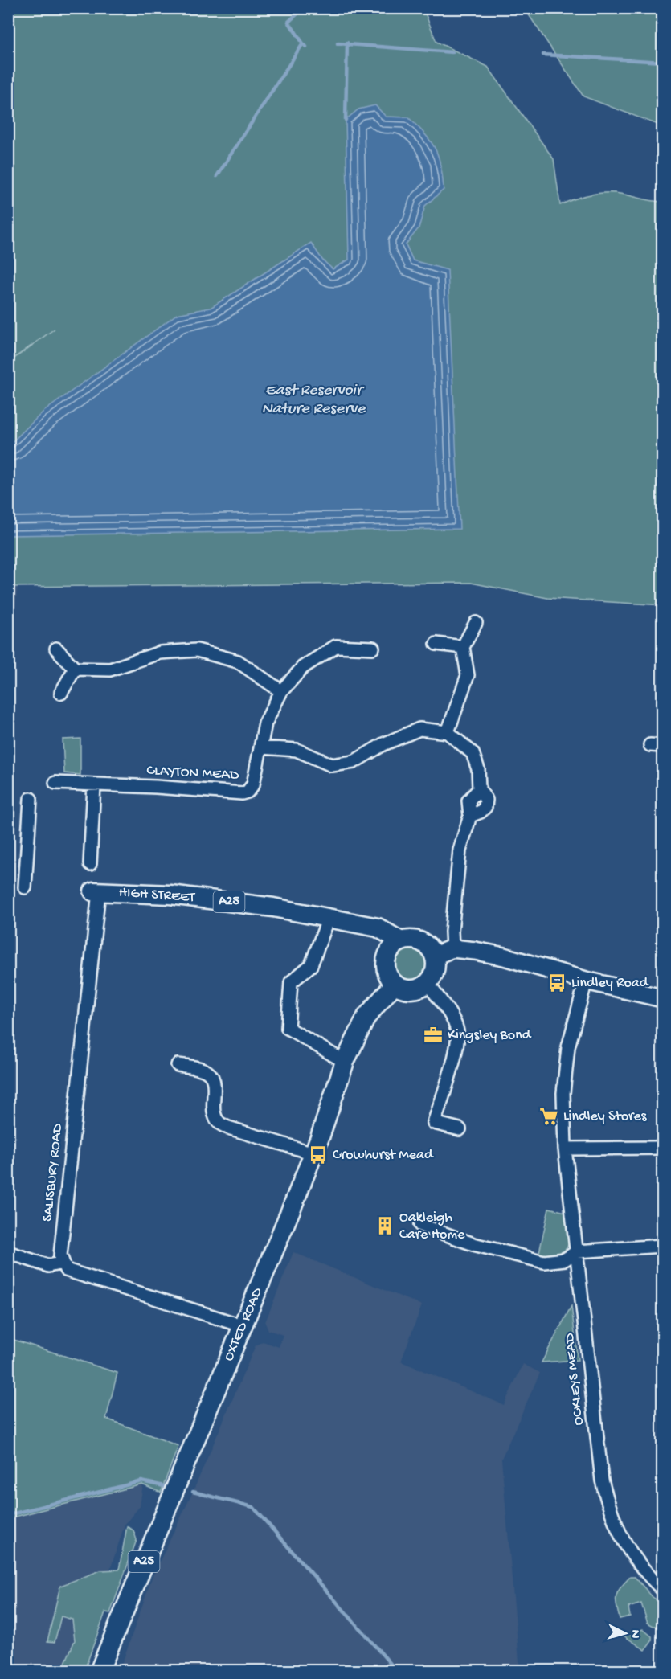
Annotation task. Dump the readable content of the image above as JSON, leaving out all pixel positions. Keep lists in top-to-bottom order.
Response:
{
  "streets": {
    "main road": ["HIGH STREET", "A25", "OXTED ROAD"],
    "street": ["CLAYTON MEAD", "SALISBURY ROAD", "OCKLEYS MEAD"]
  },
  "crossings": [
    ["HIGH STREET", "SALISBURY ROAD"],
    ["HIGH STREET", "OXTED ROAD"]
  ],
  "water": ["East Reservoir Nature Reserve"],
  "places": {
    "bus stop": ["Lindley Road", "Crowhurst Mead"],
    "office": ["Kingsley Bond"],
    "supermarket": ["Lindley Stores"],
    "building": ["Oakleigh Care Home"]
  },
  "north": "right"
}
